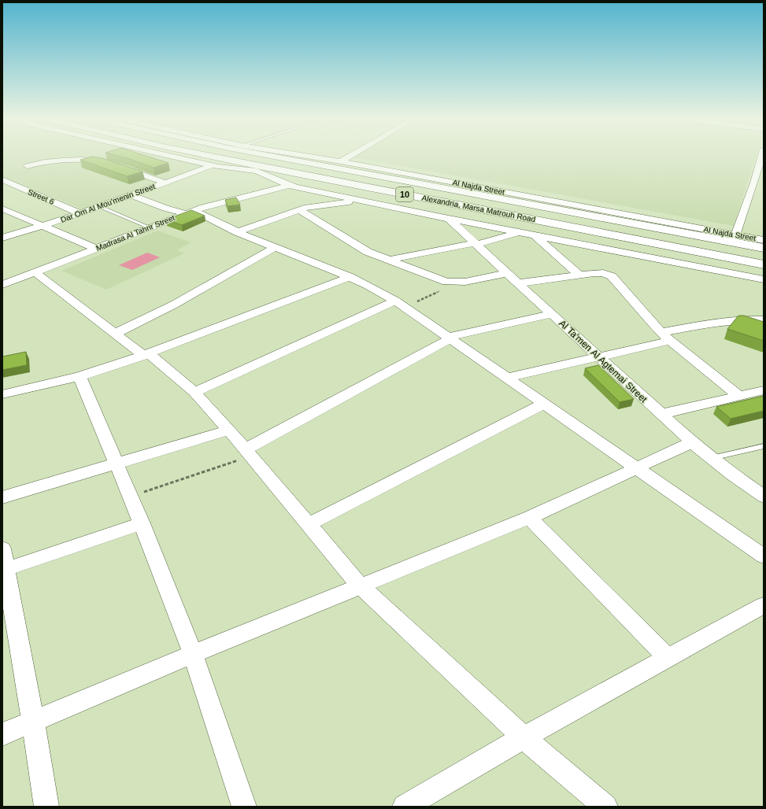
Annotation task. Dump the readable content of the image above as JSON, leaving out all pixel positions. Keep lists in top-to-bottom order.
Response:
{
  "streets": {
    "main road": ["10", "Alexandria, Marsa Matrouh Road"],
    "street": [
      "Al Najda Street",
      "Street 6",
      "Dar Om Al Mou'menin Street",
      "Madrasa Al Tahrir Street",
      "Al Ta'men Al Agtemai Street"
    ]
  },
  "crossings": [
    ["Al Najda Street", "Alexandria, Marsa Matrouh Road"],
    ["Street 6", "Dar Om Al Mou'menin Street"]
  ]
}
